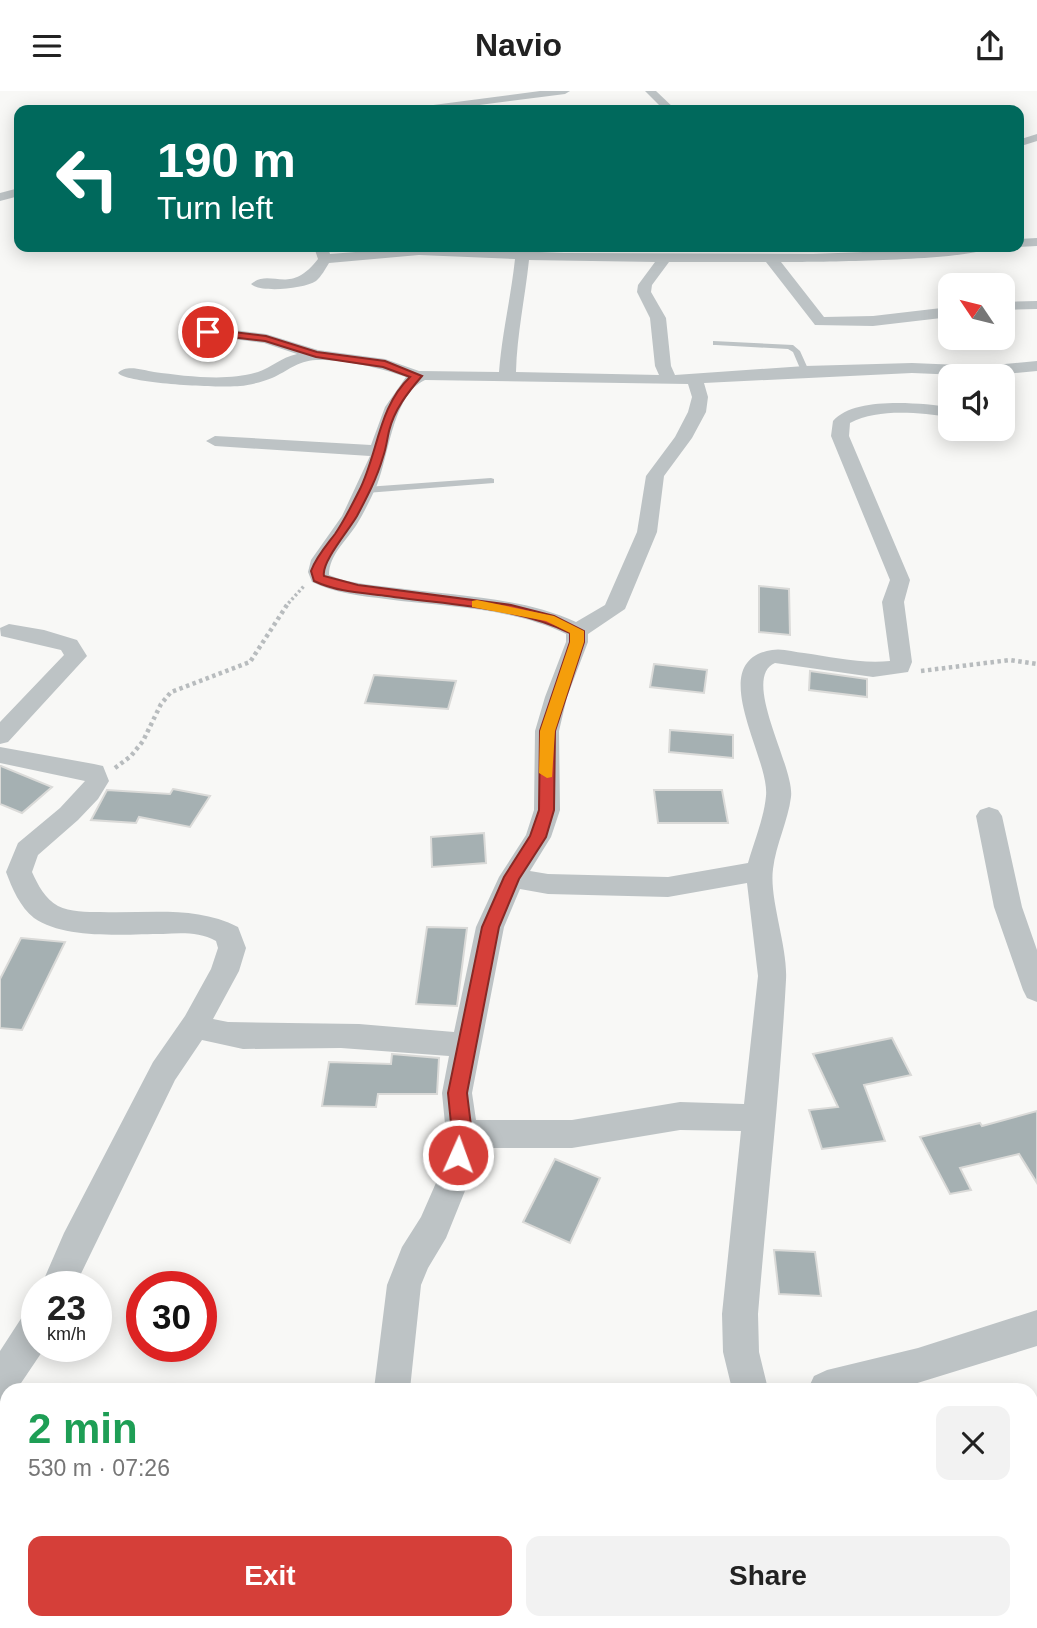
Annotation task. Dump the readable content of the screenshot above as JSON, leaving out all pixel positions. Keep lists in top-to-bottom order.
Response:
{
  "north": "top left",
  "page": {
    "header": "Navio",
    "turn": ["190 m", "Turn left"],
    "speed": "23 km/h",
    "limit": "30",
    "heading": ["2 min", "530 m · 07:26"],
    "buttons": ["Exit", "Share"]
  }
}
